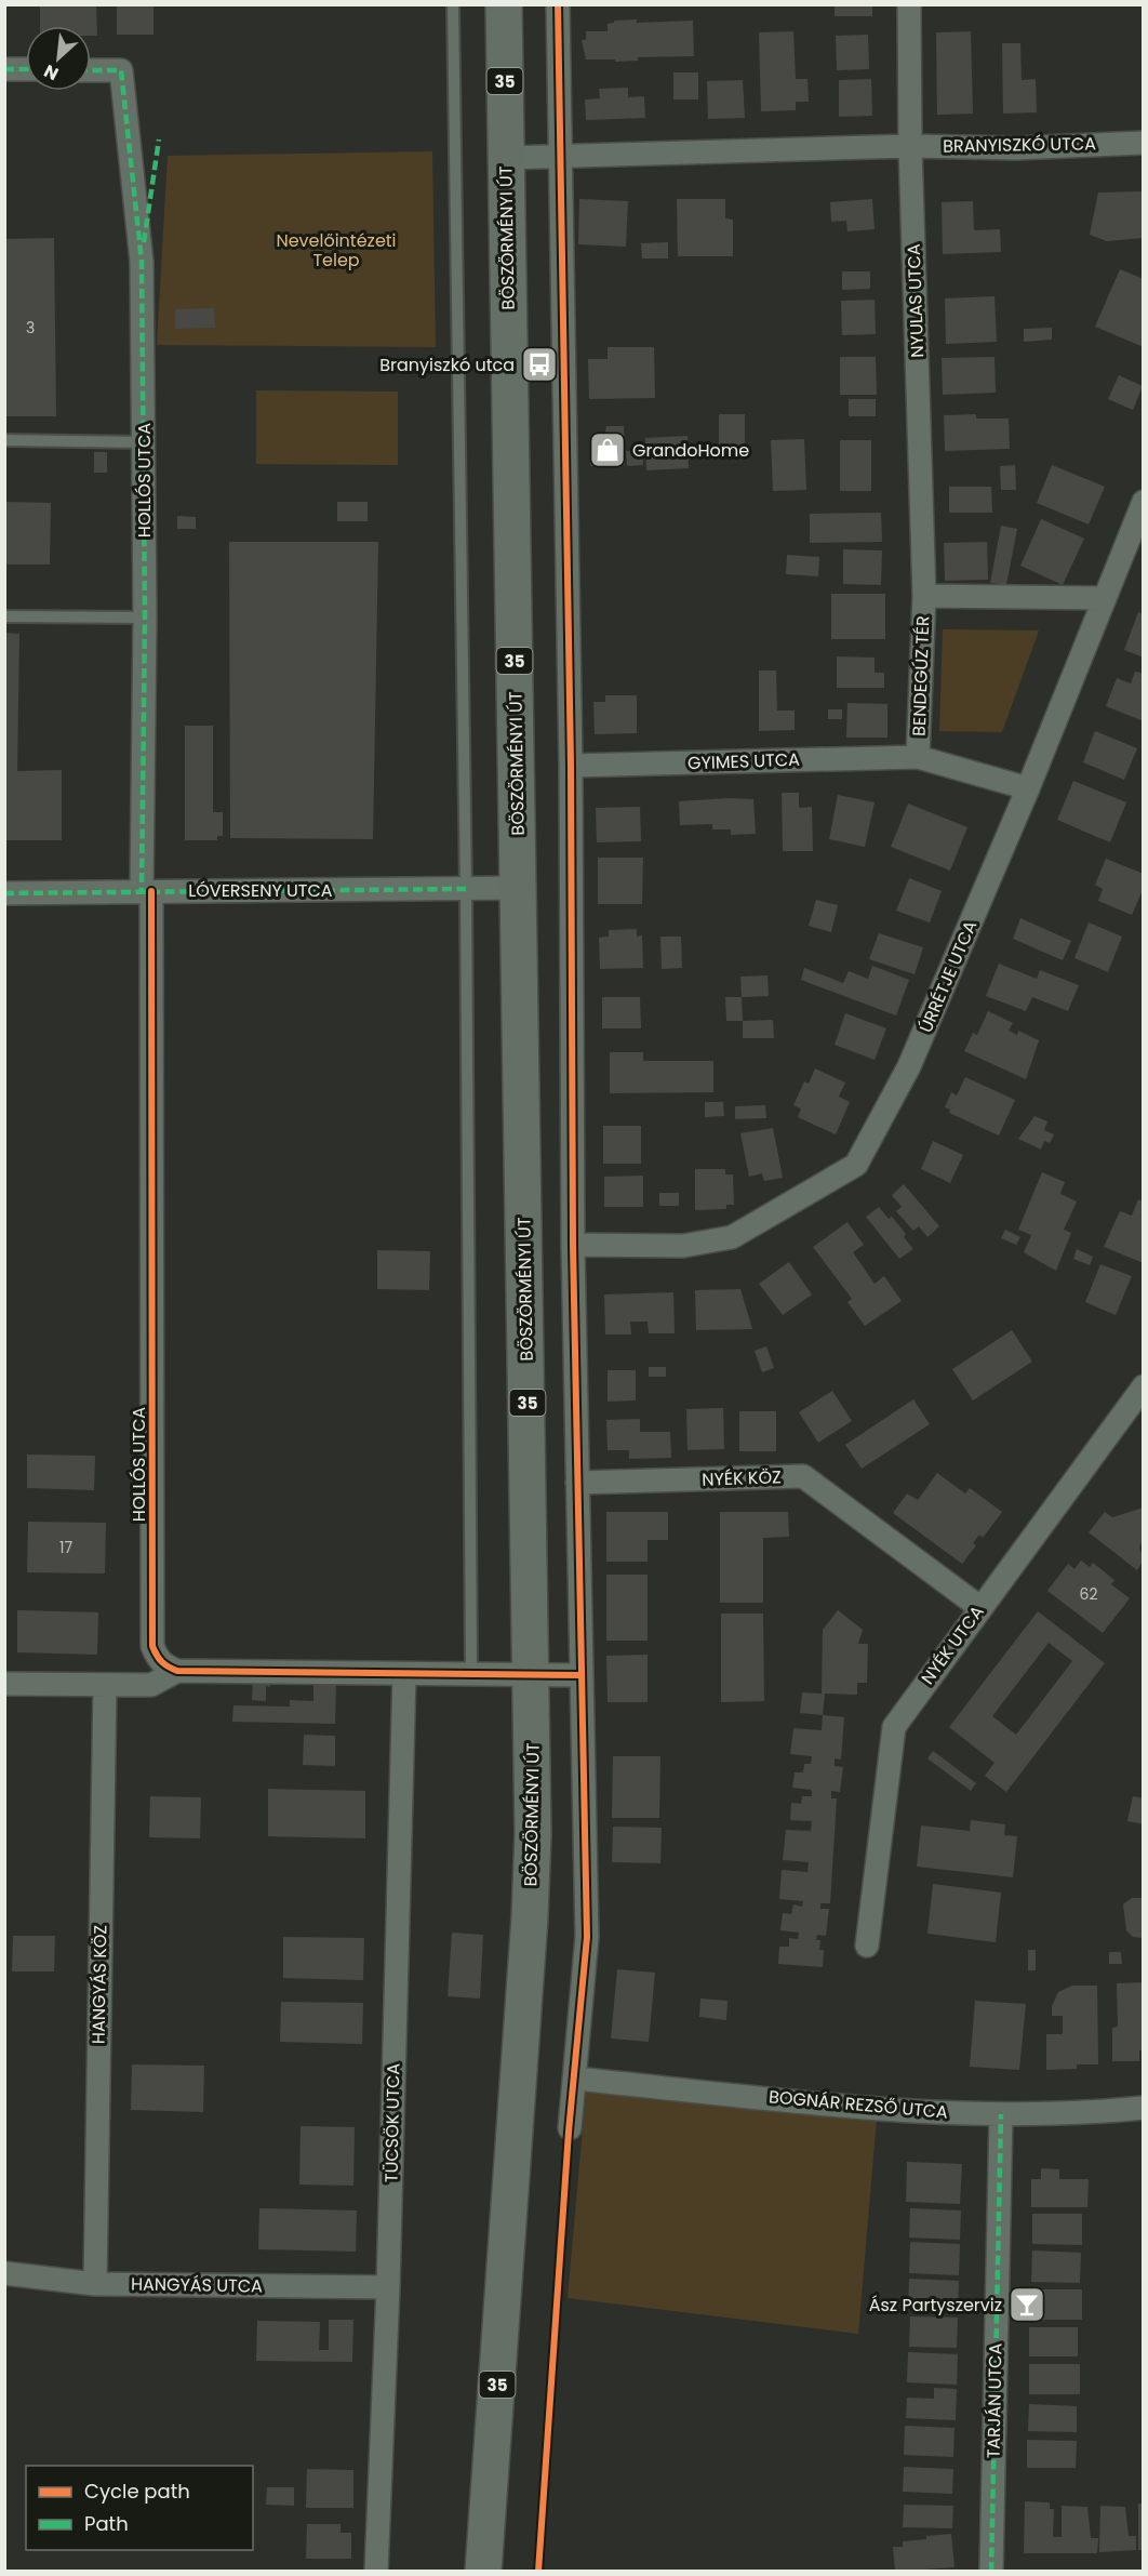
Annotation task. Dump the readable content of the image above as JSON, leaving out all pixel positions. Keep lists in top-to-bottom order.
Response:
{
  "streets": {
    "main road": ["35", "BÖSZÖRMÉNYI ÚT"],
    "street": [
      "BRANYISZKÓ UTCA",
      "NYULAS UTCA",
      "HOLLÓS UTCA",
      "BENDEGÚZ TÉR",
      "GYIMES UTCA",
      "LÓVERSENY UTCA",
      "ÚRRÉTJE UTCA",
      "NYÉK KÖZ",
      "NYÉK UTCA",
      "HANGYÁS KÖZ",
      "BOGNÁR REZSŐ UTCA",
      "TÜCSÖK UTCA",
      "HANGYÁS UTCA",
      "TARJÁN UTCA"
    ]
  },
  "crossings": [
    ["BRANYISZKÓ UTCA", "BÖSZÖRMÉNYI ÚT"],
    ["BRANYISZKÓ UTCA", "NYULAS UTCA"],
    ["BÖSZÖRMÉNYI ÚT", "LÓVERSENY UTCA"],
    ["NYULAS UTCA", "BENDEGÚZ TÉR"],
    ["HOLLÓS UTCA", "LÓVERSENY UTCA"],
    ["BENDEGÚZ TÉR", "GYIMES UTCA"],
    ["BENDEGÚZ TÉR", "ÚRRÉTJE UTCA"],
    ["NYÉK KÖZ", "NYÉK UTCA"],
    ["HANGYÁS KÖZ", "HANGYÁS UTCA"],
    ["BOGNÁR REZSŐ UTCA", "TARJÁN UTCA"],
    ["TÜCSÖK UTCA", "HANGYÁS UTCA"]
  ],
  "parks": ["Nevelőintézeti Telep"],
  "places": {
    "bus stop": ["Branyiszkó utca"],
    "shop": ["GrandoHome"],
    "bar": ["Ász Partyszerviz"]
  },
  "house_numbers": ["3", "17", "62"],
  "legend": ["Cycle path", "Path"],
  "north": "bottom left"
}
